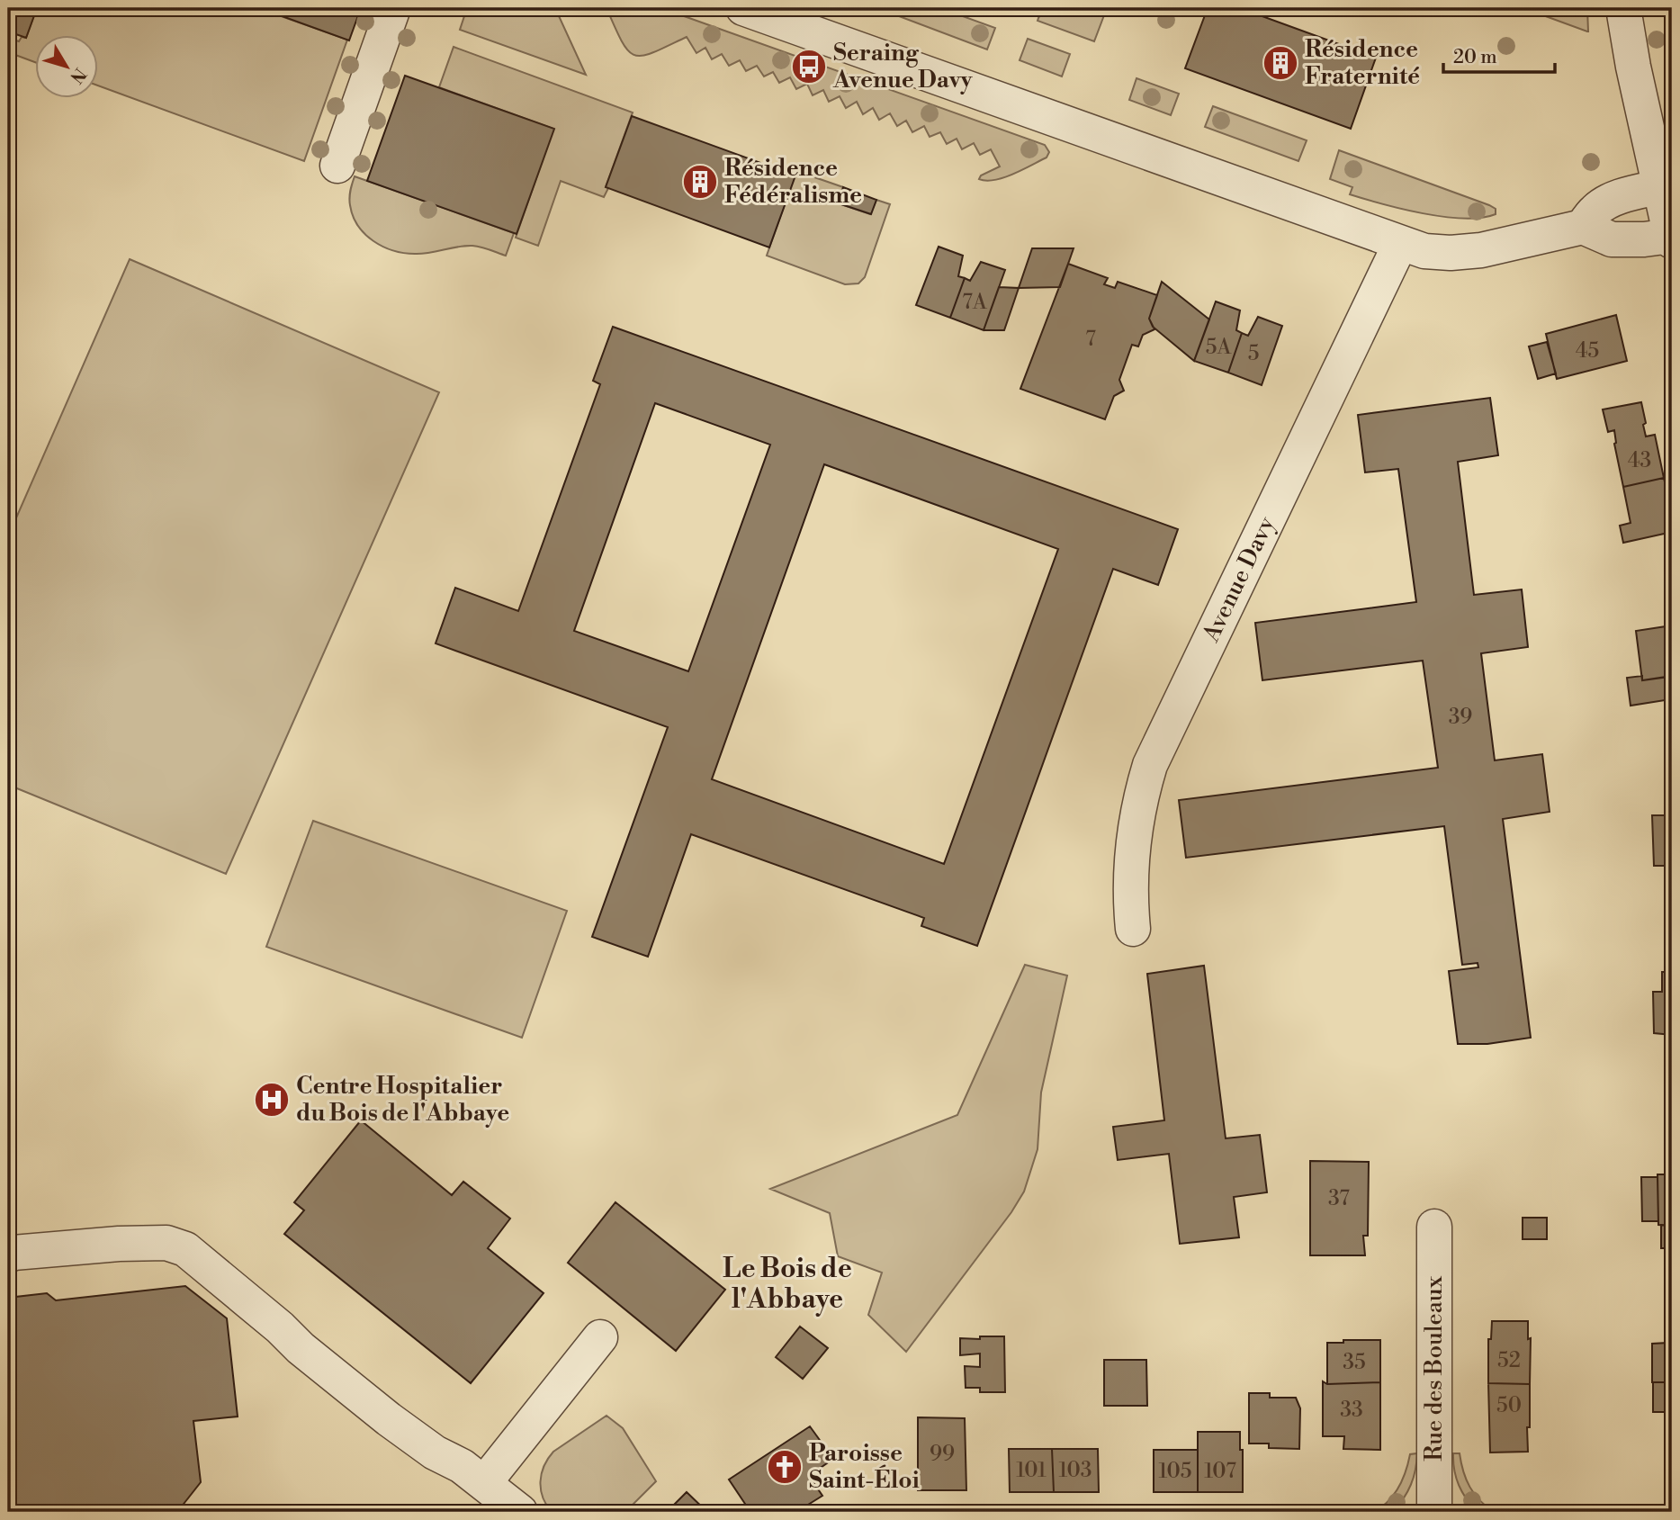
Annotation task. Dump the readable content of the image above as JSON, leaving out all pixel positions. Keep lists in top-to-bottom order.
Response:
{
  "streets": {
    "street": ["Avenue Davy", "Rue des Bouleaux"]
  },
  "districts": ["Le Bois de l'Abbaye"],
  "places": {
    "building": ["Résidence Fraternité", "Résidence Fédéralisme"],
    "bus stop": ["Seraing Avenue Davy"],
    "hospital": ["Centre Hospitalier du Bois de l'Abbaye"],
    "church": ["Paroisse Saint-Éloi"]
  },
  "house_numbers": [
    "7A",
    "7",
    "5A",
    "45",
    "5",
    "43",
    "39",
    "37",
    "52",
    "35",
    "50",
    "33",
    "99",
    "101",
    "103",
    "105",
    "107"
  ],
  "scale_bar": "20 m",
  "north": "bottom right"
}
